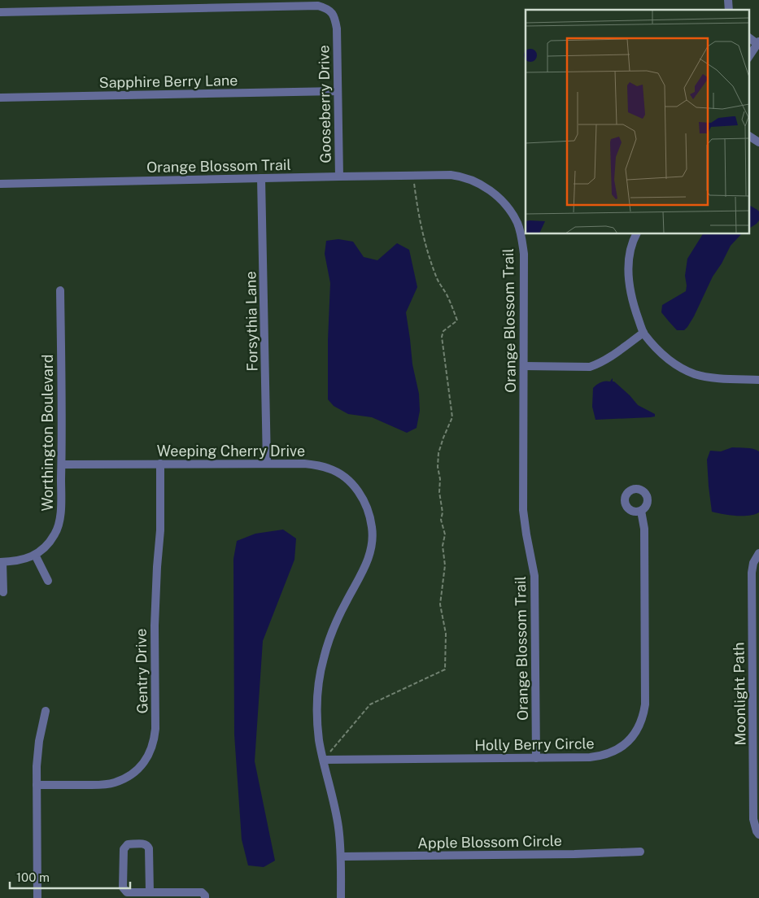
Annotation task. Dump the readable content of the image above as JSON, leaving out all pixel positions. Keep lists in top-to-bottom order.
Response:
{
  "streets": {
    "street": [
      "Sapphire Berry Lane",
      "Gooseberry Drive",
      "Orange Blossom Trail",
      "Forsythia Lane",
      "Worthington Boulevard",
      "Weeping Cherry Drive",
      "Gentry Drive",
      "Moonlight Path",
      "Holly Berry Circle",
      "Apple Blossom Circle"
    ]
  },
  "crossings": [
    ["Sapphire Berry Lane", "Gooseberry Drive"],
    ["Gooseberry Drive", "Orange Blossom Trail"],
    ["Orange Blossom Trail", "Forsythia Lane"],
    ["Orange Blossom Trail", "Holly Berry Circle"],
    ["Forsythia Lane", "Weeping Cherry Drive"],
    ["Worthington Boulevard", "Weeping Cherry Drive"],
    ["Weeping Cherry Drive", "Gentry Drive"],
    ["Weeping Cherry Drive", "Holly Berry Circle"],
    ["Weeping Cherry Drive", "Apple Blossom Circle"]
  ],
  "scale_bar": "100 m"
}
